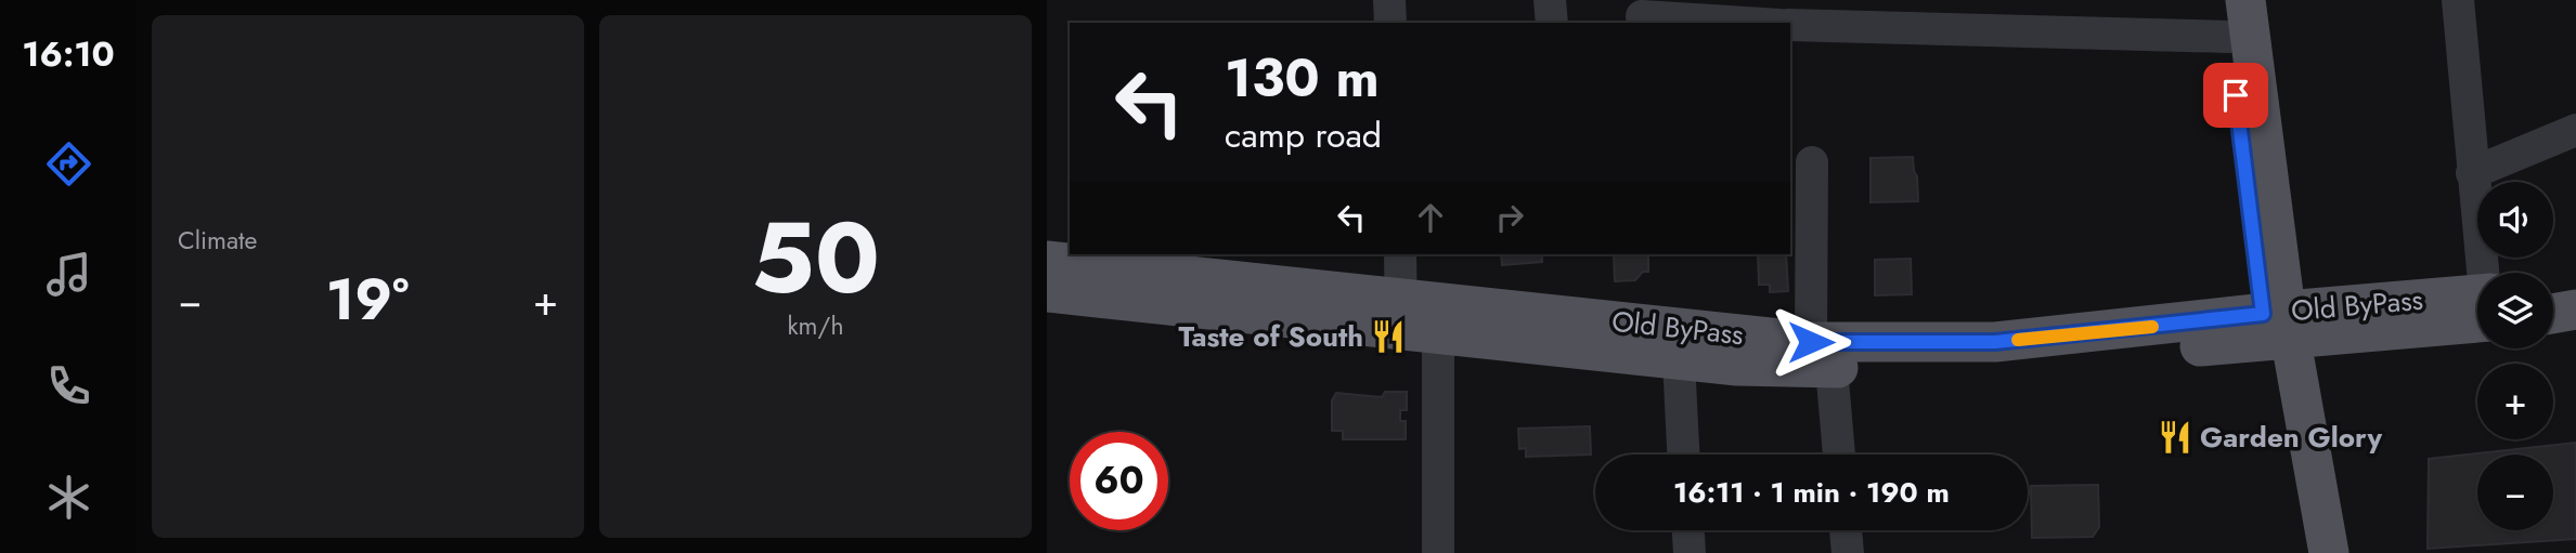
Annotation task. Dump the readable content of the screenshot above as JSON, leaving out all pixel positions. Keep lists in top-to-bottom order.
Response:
{
  "streets": {
    "main road": ["Old ByPass"]
  },
  "places": {
    "restaurant": ["Taste of South", "Garden Glory"]
  },
  "page": {
    "tabs": "16:10",
    "tile": [
      "Climate",
      ["50", "km/h"]
    ],
    "turn": ["130 m", "camp road"],
    "map_buttons": ["+", "−"],
    "heat": ["−", "19°", "+"],
    "limit": "60",
    "trip": "16:11 · 1 min · 190 m"
  }
}
